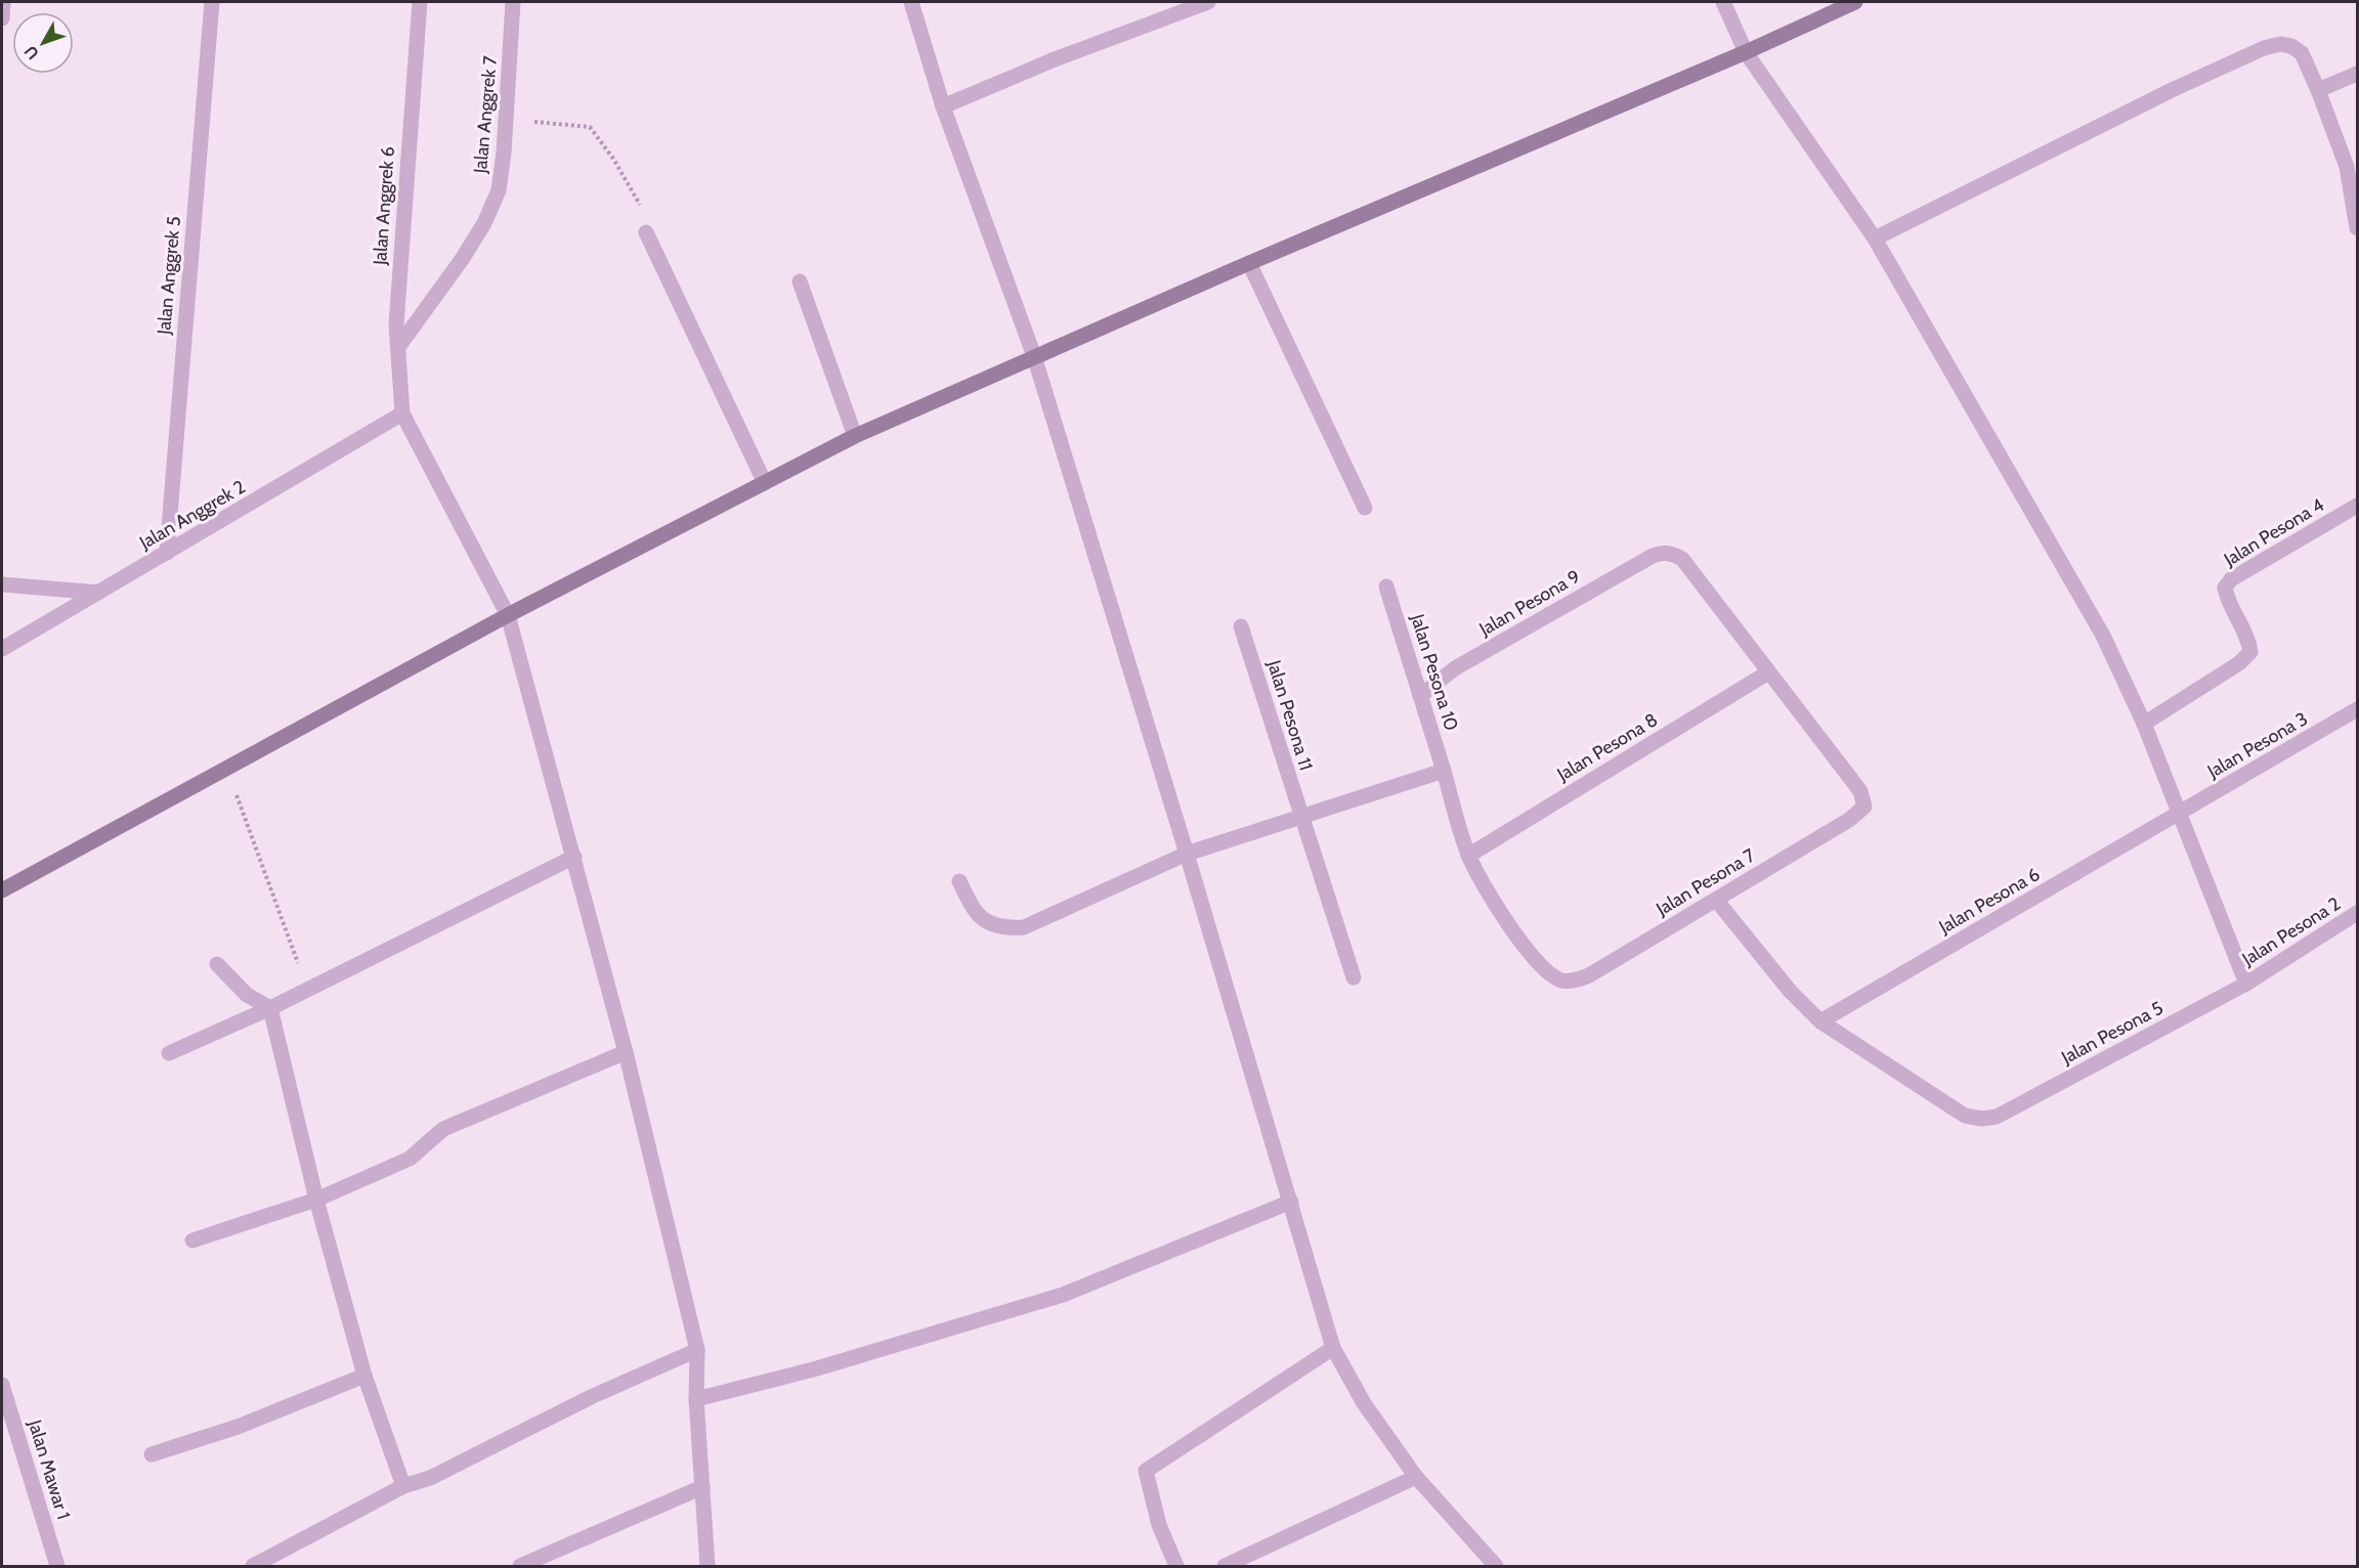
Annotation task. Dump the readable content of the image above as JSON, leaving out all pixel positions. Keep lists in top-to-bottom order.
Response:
{
  "streets": {
    "street": [
      "Jalan Anggrek 7",
      "Jalan Anggrek 6",
      "Jalan Anggrek 5",
      "Jalan Anggrek 2",
      "Jalan Pesona 4",
      "Jalan Pesona 9",
      "Jalan Pesona 10",
      "Jalan Pesona 11",
      "Jalan Pesona 3",
      "Jalan Pesona 8",
      "Jalan Pesona 7",
      "Jalan Pesona 6",
      "Jalan Pesona 2",
      "Jalan Pesona 5",
      "Jalan Mawar 1"
    ]
  },
  "crossings": [
    ["Jalan Anggrek 7", "Jalan Anggrek 6"],
    ["Jalan Anggrek 6", "Jalan Anggrek 2"],
    ["Jalan Anggrek 5", "Jalan Anggrek 2"],
    ["Jalan Pesona 9", "Jalan Pesona 10"],
    ["Jalan Pesona 9", "Jalan Pesona 8"],
    ["Jalan Pesona 9", "Jalan Pesona 7"],
    ["Jalan Pesona 10", "Jalan Pesona 8"],
    ["Jalan Pesona 10", "Jalan Pesona 7"],
    ["Jalan Pesona 3", "Jalan Pesona 6"],
    ["Jalan Pesona 8", "Jalan Pesona 7"],
    ["Jalan Pesona 6", "Jalan Pesona 5"],
    ["Jalan Pesona 2", "Jalan Pesona 5"]
  ],
  "north": "bottom left"
}
